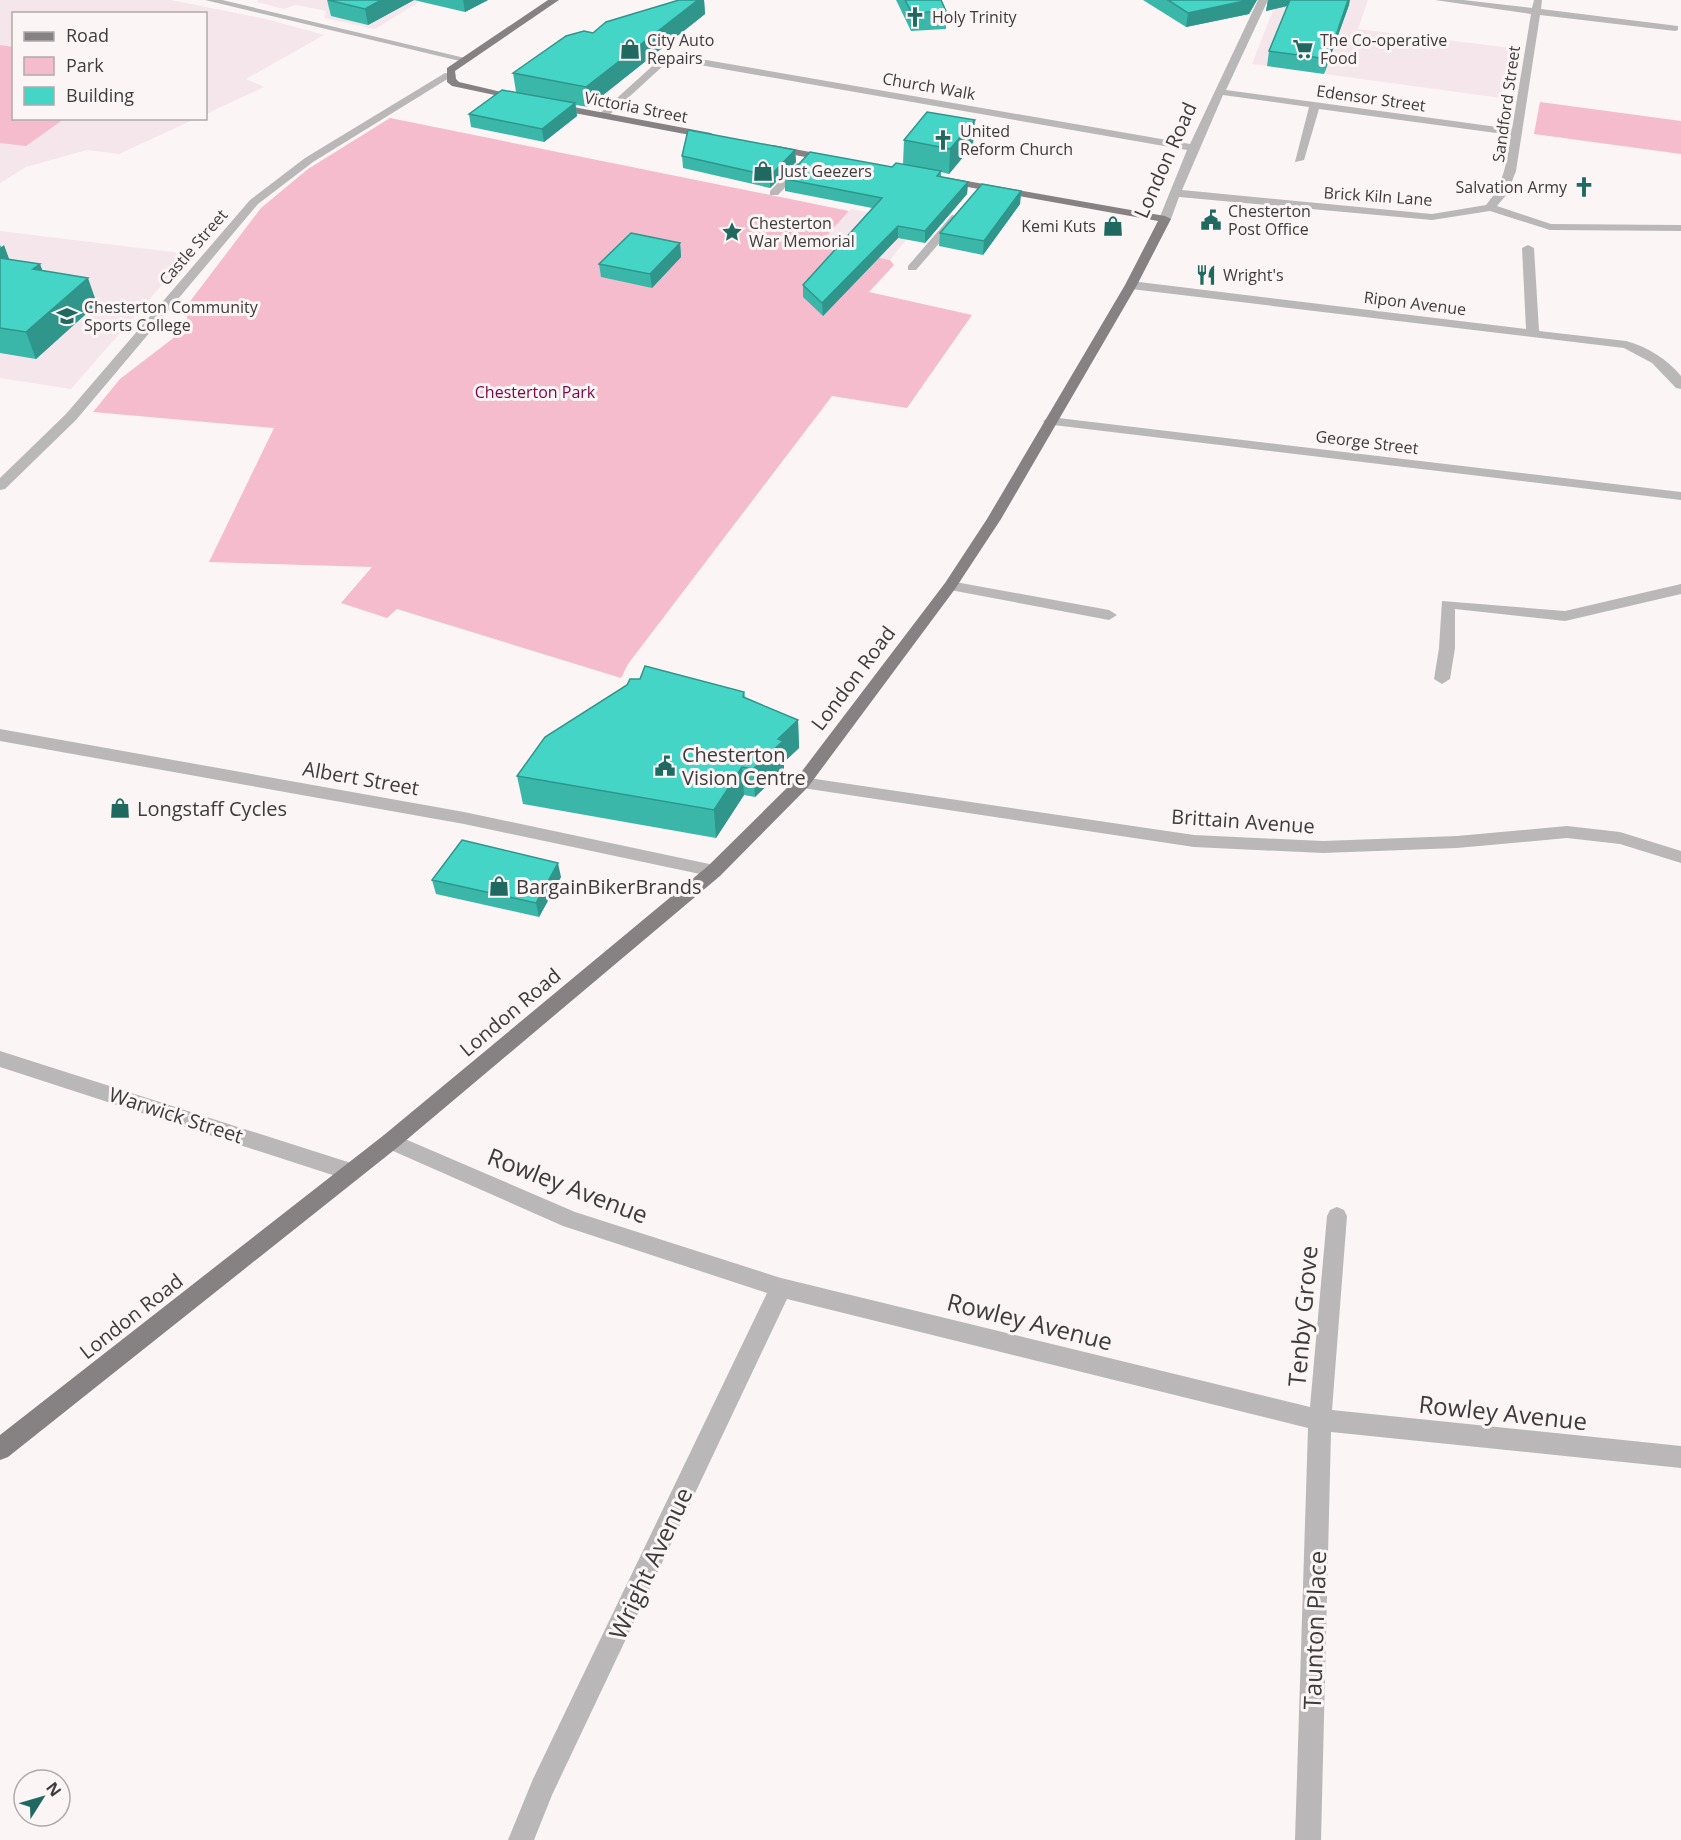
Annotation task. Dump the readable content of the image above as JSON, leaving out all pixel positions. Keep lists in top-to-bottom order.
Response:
{
  "streets": {
    "main road": ["Victoria Street", "London Road"],
    "street": [
      "Church Walk",
      "Edensor Street",
      "Sandford Street",
      "Brick Kiln Lane",
      "Castle Street",
      "Ripon Avenue",
      "George Street",
      "Albert Street",
      "Brittain Avenue",
      "Warwick Street",
      "Rowley Avenue",
      "Tenby Grove",
      "Wright Avenue",
      "Taunton Place"
    ]
  },
  "crossings": [
    ["Church Walk", "Victoria Street"],
    ["Church Walk", "London Road"],
    ["Edensor Street", "Sandford Street"],
    ["Edensor Street", "London Road"],
    ["Sandford Street", "Brick Kiln Lane"],
    ["Victoria Street", "Castle Street"],
    ["London Road", "Brick Kiln Lane"],
    ["London Road", "Ripon Avenue"],
    ["London Road", "George Street"],
    ["London Road", "Albert Street"],
    ["London Road", "Brittain Avenue"],
    ["London Road", "Warwick Street"],
    ["London Road", "Rowley Avenue"],
    ["Rowley Avenue", "Tenby Grove"],
    ["Rowley Avenue", "Wright Avenue"],
    ["Rowley Avenue", "Taunton Place"],
    ["Tenby Grove", "Taunton Place"]
  ],
  "parks": ["Chesterton Park"],
  "places": {
    "church": ["Holy Trinity", "United Reform Church", "Salvation Army"],
    "shop": [
      "City Auto Repairs",
      "Just Geezers",
      "Kemi Kuts",
      "Longstaff Cycles",
      "BargainBikerBrands"
    ],
    "supermarket": ["The Co-operative Food"],
    "public building": ["Chesterton Post Office", "Chesterton Vision Centre"],
    "place": ["Chesterton War Memorial"],
    "restaurant": ["Wright's"],
    "school or university": ["Chesterton Community Sports College"]
  },
  "legend": ["Road", "Park", "Building"],
  "north": "top right"
}
